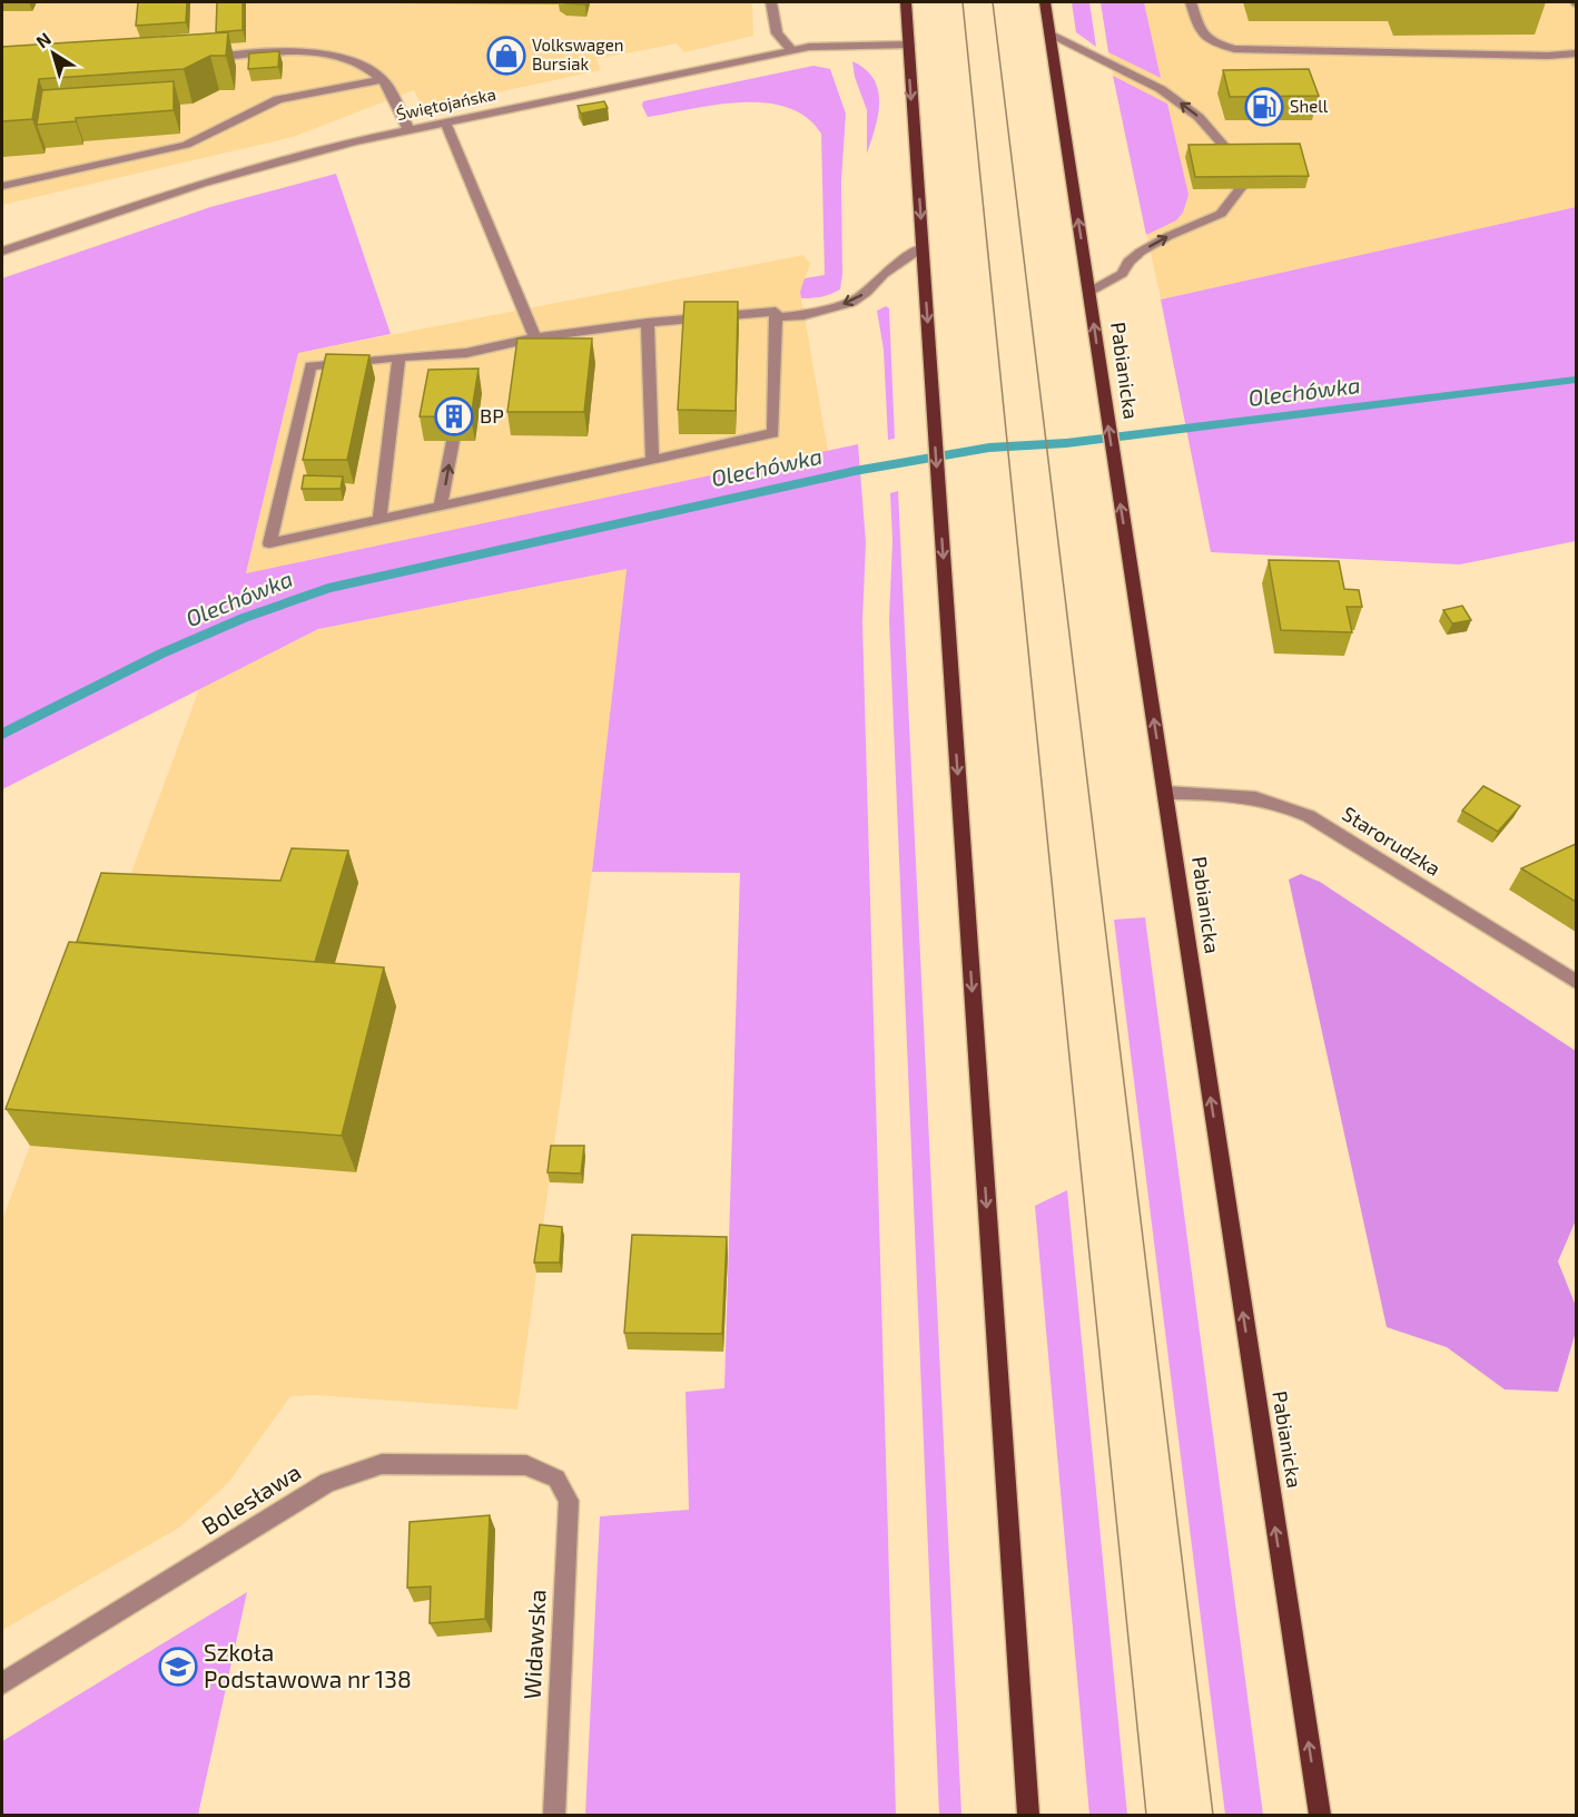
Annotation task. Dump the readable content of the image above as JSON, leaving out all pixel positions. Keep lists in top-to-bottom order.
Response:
{
  "streets": {
    "main road": ["Pabianicka"],
    "street": [
      "Świętojańska",
      "Starorudzka",
      "Bolesława",
      "Widawska"
    ]
  },
  "crossings": [
    ["Pabianicka", "Starorudzka"],
    ["Bolesława", "Widawska"]
  ],
  "one_way": ["Pabianicka"],
  "water": ["Olechówka"],
  "places": {
    "shop": ["Volkswagen Bursiak"],
    "fuel station": ["Shell"],
    "building": ["BP"],
    "school or university": ["Szkoła Podstawowa nr 138"]
  },
  "north": "top left"
}
